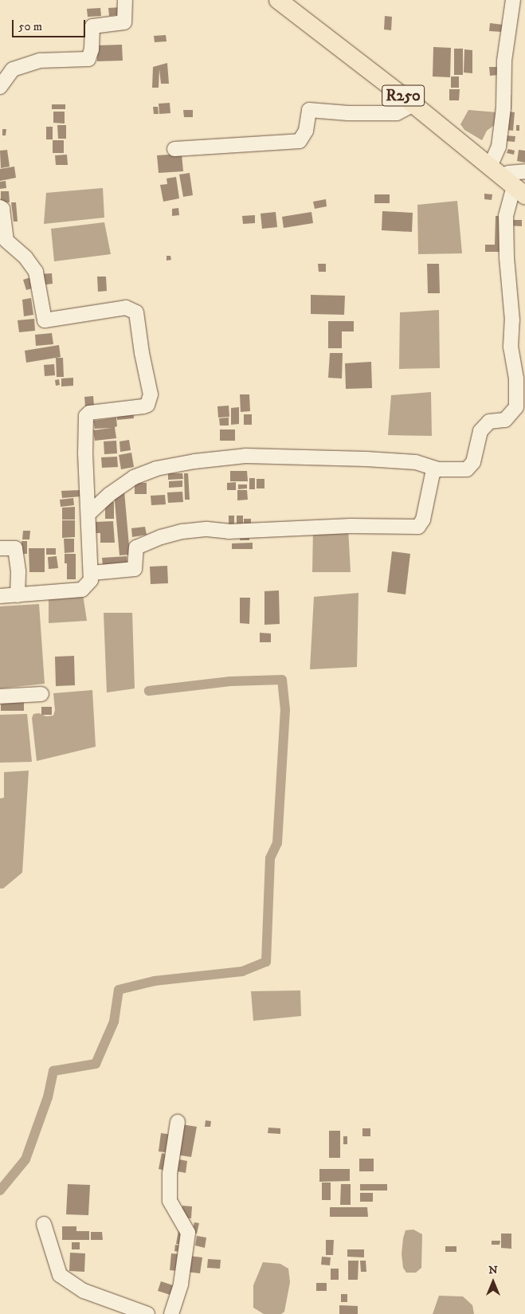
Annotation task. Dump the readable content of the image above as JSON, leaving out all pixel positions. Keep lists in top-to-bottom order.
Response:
{
  "streets": {
    "main road": ["R250"]
  },
  "scale_bar": "50 m",
  "north": "top"
}
